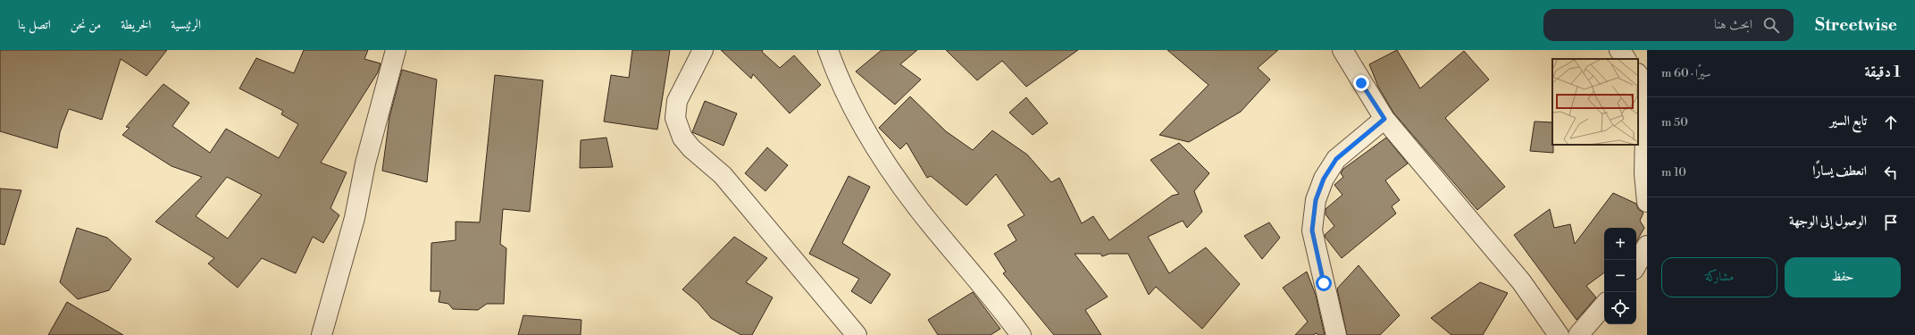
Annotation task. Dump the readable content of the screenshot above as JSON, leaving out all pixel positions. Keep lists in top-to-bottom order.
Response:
{
  "page": {
    "header": "Streetwise",
    "search": "ابحث هنا",
    "nav": [
      "الرئيسية",
      "الخريطة",
      "من نحن",
      "اتصل بنا"
    ],
    "heading": ["1 دقيقة", "سيرًا · 60 m"],
    "list": [
      ["تابع السير", "50 m"],
      ["انعطف يسارًا", "10 m"],
      "الوصول إلى الوجهة"
    ],
    "map_buttons": ["+", "−"],
    "buttons": ["حفظ", "مشاركة"]
  }
}
